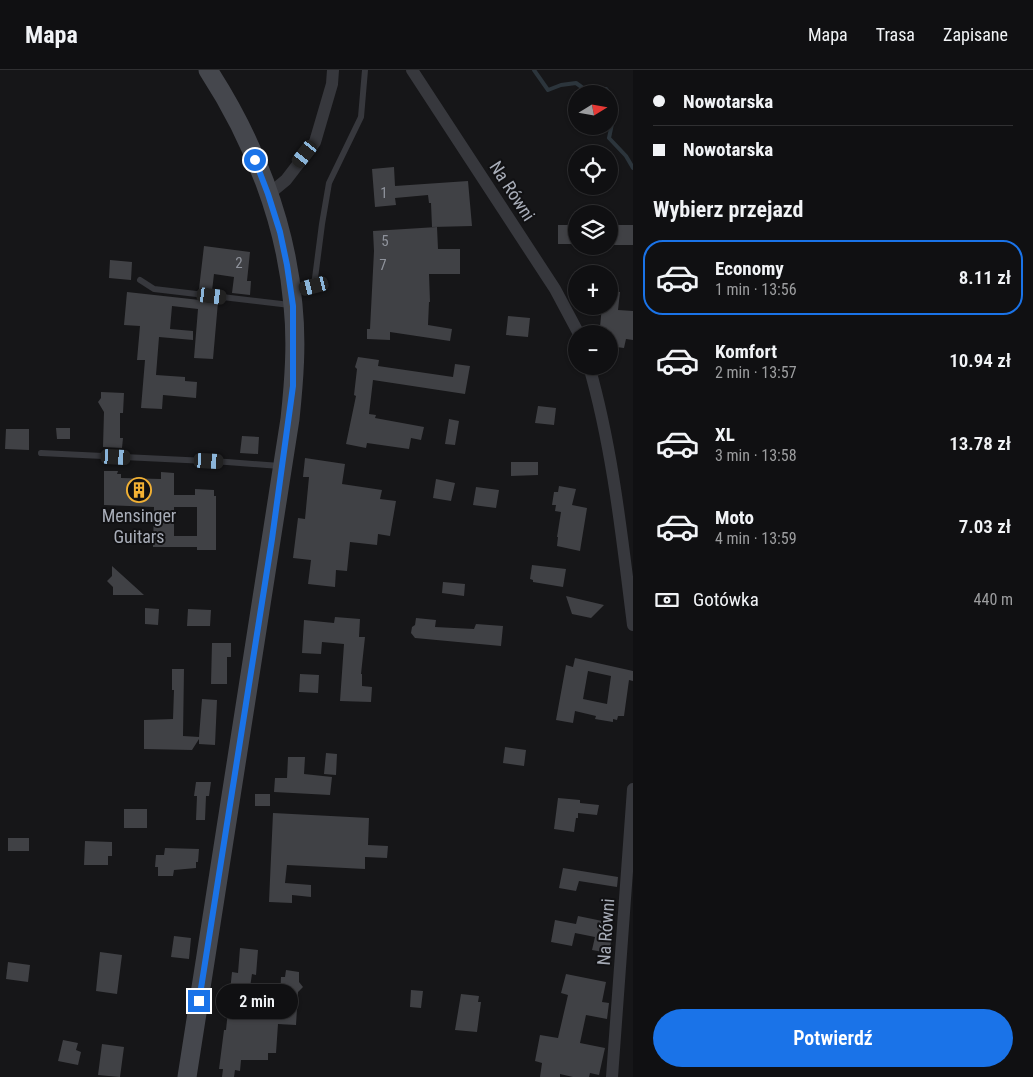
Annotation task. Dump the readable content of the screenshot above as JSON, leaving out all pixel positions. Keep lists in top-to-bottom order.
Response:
{
  "streets": {
    "street": ["Na Równi"]
  },
  "places": {
    "building": ["Mensinger Guitars"]
  },
  "house_numbers": [
    "1",
    "5",
    "2",
    "7"
  ],
  "north": "right",
  "page": {
    "header": "Mapa",
    "nav": ["Mapa", "Trasa", "Zapisane"],
    "banner": ["Nowotarska", "Nowotarska"],
    "map_buttons": ["+", "−"],
    "heading": "Wybierz przejazd",
    "list": [
      {
        "name": "Economy",
        "note": "1 min · 13:56",
        "value": "8.11 zł"
      },
      {
        "name": "Komfort",
        "note": "2 min · 13:57",
        "value": "10.94 zł"
      },
      {
        "name": "XL",
        "note": "3 min · 13:58",
        "value": "13.78 zł"
      },
      {
        "name": "Moto",
        "note": "4 min · 13:59",
        "value": "7.03 zł"
      }
    ],
    "pay": ["Gotówka", "440 m"],
    "bubble": "2 min",
    "buttons": "Potwierdź"
  }
}
